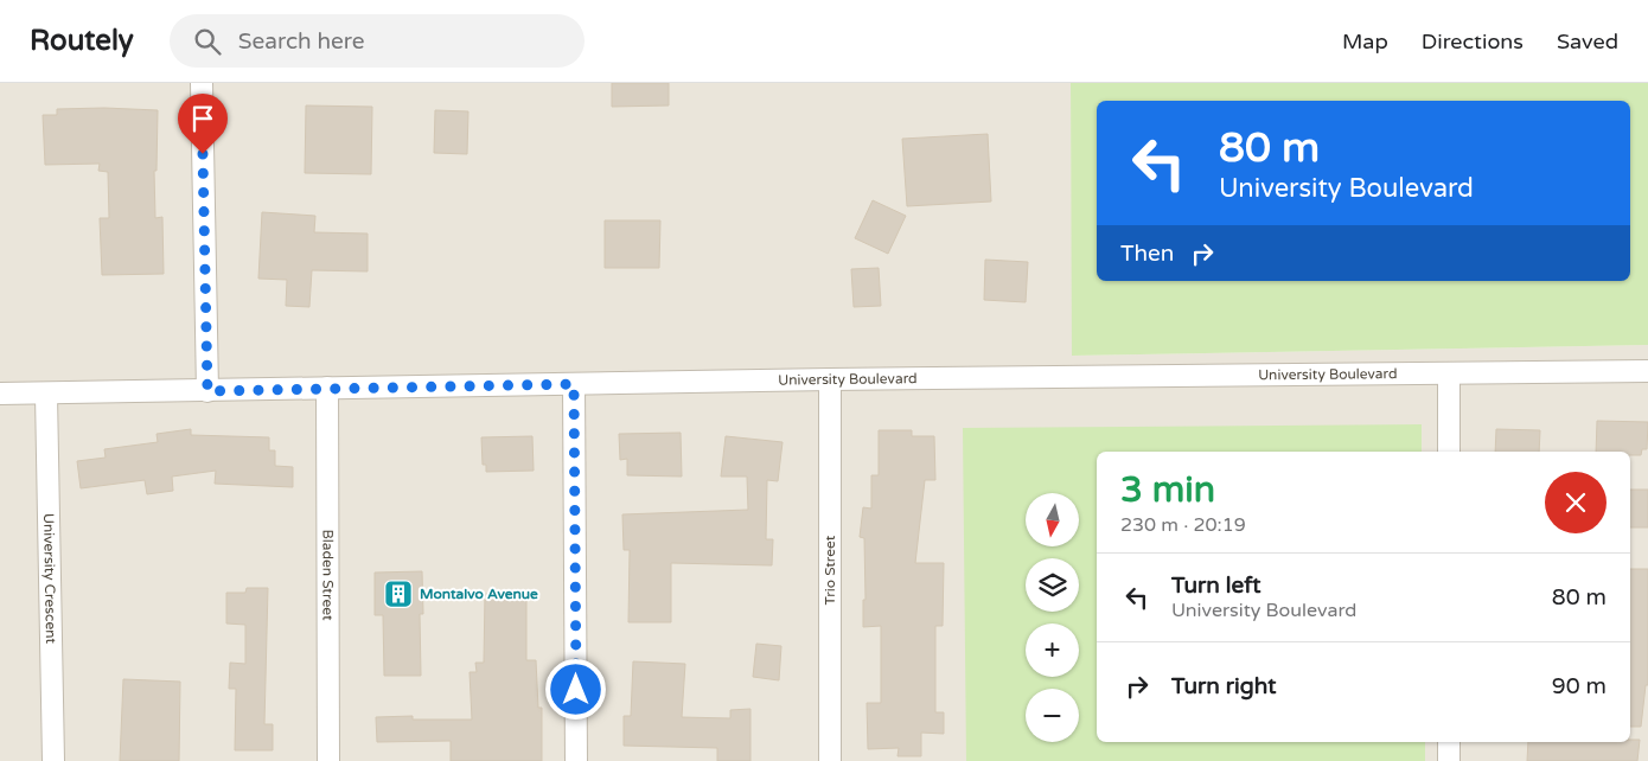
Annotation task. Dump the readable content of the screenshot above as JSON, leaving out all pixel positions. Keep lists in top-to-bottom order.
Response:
{
  "streets": {
    "street": [
      "University Boulevard",
      "Trio Street",
      "Bladen Street",
      "University Crescent"
    ]
  },
  "crossings": [
    ["University Boulevard", "Trio Street"],
    ["University Boulevard", "Bladen Street"],
    ["University Boulevard", "University Crescent"]
  ],
  "places": {
    "building": ["Montalvo Avenue"]
  },
  "north": "bottom",
  "page": {
    "header": "Routely",
    "search": "Search here",
    "nav": ["Map", "Directions", "Saved"],
    "turn": ["80 m", "University Boulevard"],
    "then": "Then",
    "heading": ["3 min", "230 m · 20:19"],
    "map_buttons": ["+", "−"],
    "list": [
      {
        "name": "Turn left",
        "note": "University Boulevard",
        "value": "80 m"
      },
      {
        "name": "Turn right",
        "value": "90 m"
      }
    ]
  }
}
